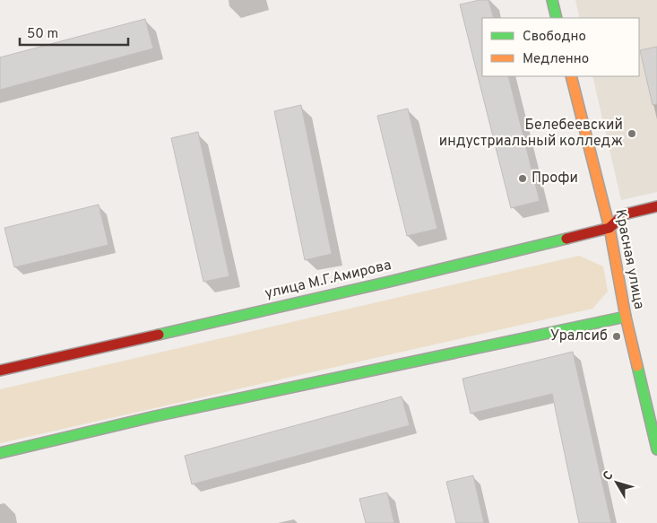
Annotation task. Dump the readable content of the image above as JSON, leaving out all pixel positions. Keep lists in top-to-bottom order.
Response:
{
  "streets": {
    "street": ["Красная улица", "улица М.Г.Амирова"]
  },
  "crossings": [
    ["Красная улица", "улица М.Г.Амирова"]
  ],
  "places": ["Белебеевский индустриальный колледж", "Профи", "Уралсиб"],
  "legend": ["Свободно", "Медленно"],
  "scale_bar": "50 m",
  "north": "top left"
}
